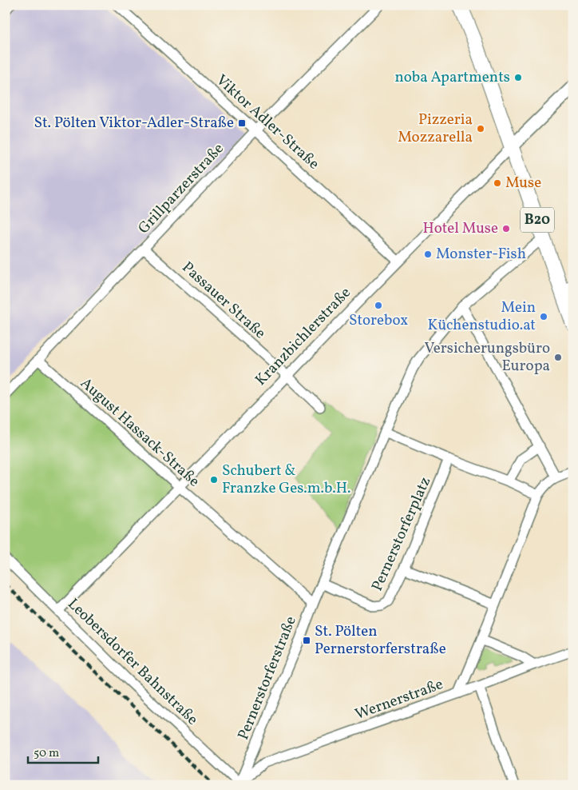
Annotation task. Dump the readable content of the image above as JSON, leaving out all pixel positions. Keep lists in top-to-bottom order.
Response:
{
  "streets": {
    "main road": ["B20"],
    "street": [
      "Viktor Adler-Straße",
      "Grillparzerstraße",
      "Passauer Straße",
      "Kranzbichlerstraße",
      "August Hassack-Straße",
      "Pernerstorferplatz",
      "Leobersdorfer Bahnstraße",
      "Pernerstorferstraße",
      "Wernerstraße"
    ]
  },
  "crossings": [
    ["Viktor Adler-Straße", "Grillparzerstraße"],
    ["Viktor Adler-Straße", "Kranzbichlerstraße"],
    ["Grillparzerstraße", "Passauer Straße"],
    ["Grillparzerstraße", "August Hassack-Straße"],
    ["B20", "Kranzbichlerstraße"],
    ["Passauer Straße", "Kranzbichlerstraße"],
    ["Kranzbichlerstraße", "August Hassack-Straße"],
    ["Kranzbichlerstraße", "Leobersdorfer Bahnstraße"],
    ["August Hassack-Straße", "Pernerstorferstraße"],
    ["Pernerstorferplatz", "Pernerstorferstraße"],
    ["Leobersdorfer Bahnstraße", "Pernerstorferstraße"],
    ["Leobersdorfer Bahnstraße", "Wernerstraße"],
    ["Pernerstorferstraße", "Wernerstraße"]
  ],
  "places": {
    "other": [
      "noba Apartments",
      "Pizzeria Mozzarella",
      "Muse",
      "Hotel Muse",
      "Monster-Fish",
      "Storebox",
      "Mein Küchenstudio.at",
      "Versicherungsbüro Europa",
      "Schubert & Franzke Ges.m.b.H."
    ],
    "transit": ["St. Pölten Viktor-Adler-Straße", "St. Pölten Pernerstorferstraße"]
  },
  "scale_bar": "50 m"
}
